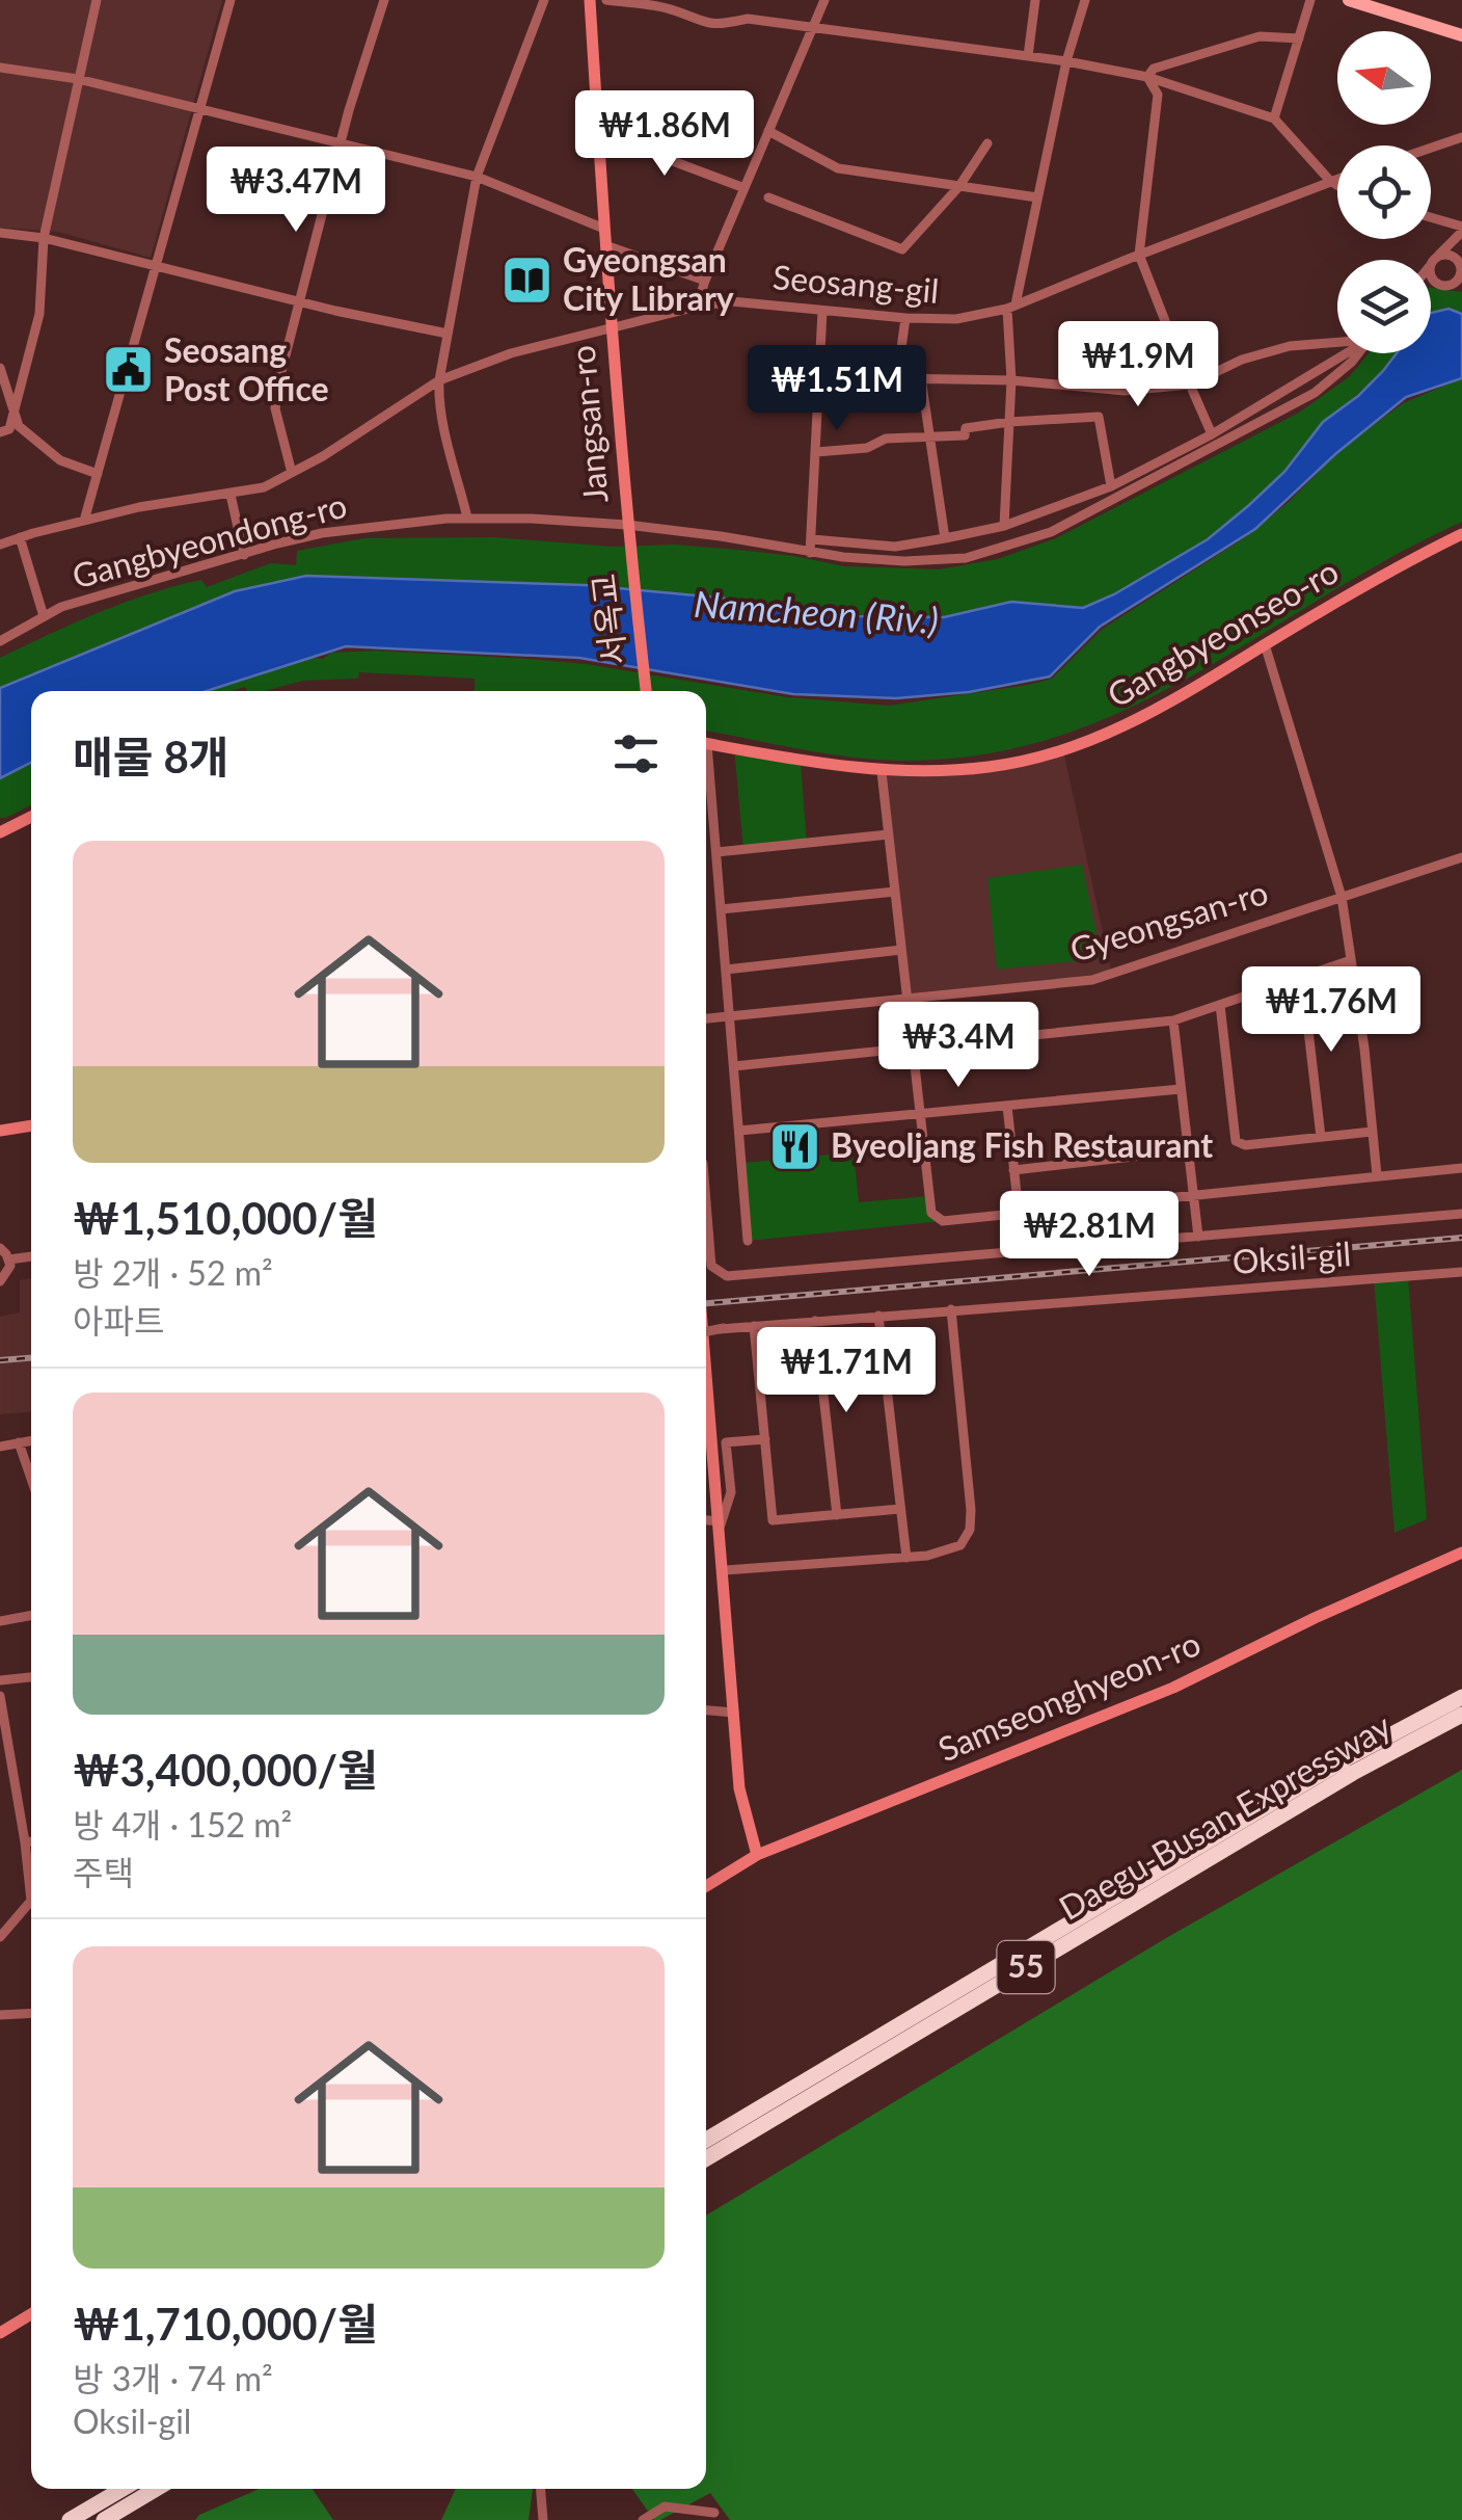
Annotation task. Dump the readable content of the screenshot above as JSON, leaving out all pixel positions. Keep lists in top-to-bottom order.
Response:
{
  "streets": {
    "highway": ["Daegu-Busan Expressway", "55"],
    "street": [
      "Seosang-gil",
      "Jangsan-ro",
      "Gangbyeondong-ro",
      "서옥교",
      "Gangbyeonseo-ro",
      "Gyeongsan-ro",
      "Oksil-gil",
      "Samseonghyeon-ro"
    ]
  },
  "crossings": [
    ["Seosang-gil", "Jangsan-ro"],
    ["Jangsan-ro", "Gangbyeondong-ro"],
    ["Jangsan-ro", "서옥교"],
    ["Gangbyeondong-ro", "서옥교"]
  ],
  "water": ["Namcheon (Riv.)"],
  "places": {
    "library": ["Gyeongsan City Library"],
    "public building": ["Seosang Post Office"],
    "restaurant": ["Byeoljang Fish Restaurant"]
  },
  "north": "left",
  "page": {
    "price": [
      "₩1.86M",
      "₩3.47M",
      "₩1.9M",
      "₩1.51M",
      "₩1.76M",
      "₩3.4M",
      "₩2.81M",
      "₩1.71M"
    ],
    "heading": "매물 8개",
    "list": [
      {
        "name": "₩1,510,000/월",
        "note": "방 2개 · 52 m² · 아파트"
      },
      {
        "name": "₩3,400,000/월",
        "note": "방 4개 · 152 m² · 주택"
      },
      {
        "name": "₩1,710,000/월",
        "note": "방 3개 · 74 m² · Oksil-gil"
      }
    ]
  }
}
